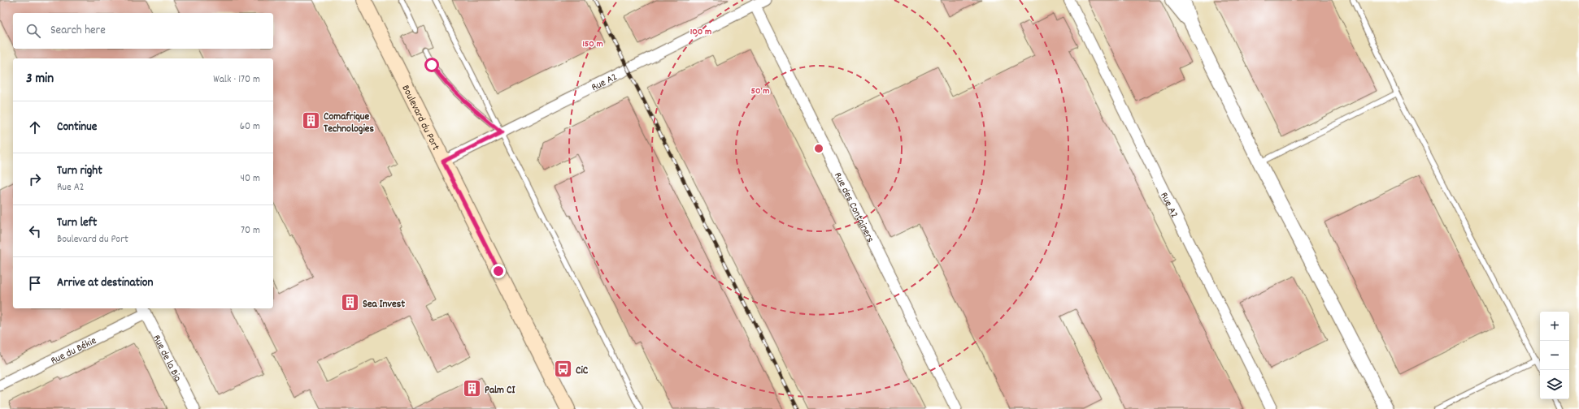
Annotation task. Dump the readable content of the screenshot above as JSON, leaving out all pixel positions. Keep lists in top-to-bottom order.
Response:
{
  "streets": {
    "main road": ["Boulevard du Port"],
    "street": [
      "Rue A2",
      "Rue des Containers",
      "Rue du Békie",
      "Rue de la Bia"
    ]
  },
  "crossings": [
    ["Rue A2", "Boulevard du Port"],
    ["Rue A2", "Rue des Containers"],
    ["Rue du Békie", "Rue de la Bia"]
  ],
  "places": {
    "building": ["Comafrique Technologies", "Sea Invest", "Palm CI"],
    "bus stop": ["CiC"]
  },
  "page": {
    "search": "Search here",
    "heading": ["3 min", "Walk · 170 m"],
    "list": [
      ["Continue", "60 m"],
      ["Turn right", "Rue A2", "40 m"],
      ["Turn left", "Boulevard du Port", "70 m"],
      "Arrive at destination"
    ],
    "map_buttons": ["+", "−"]
  },
  "rings": ["100 m", "150 m", "50 m"]
}
